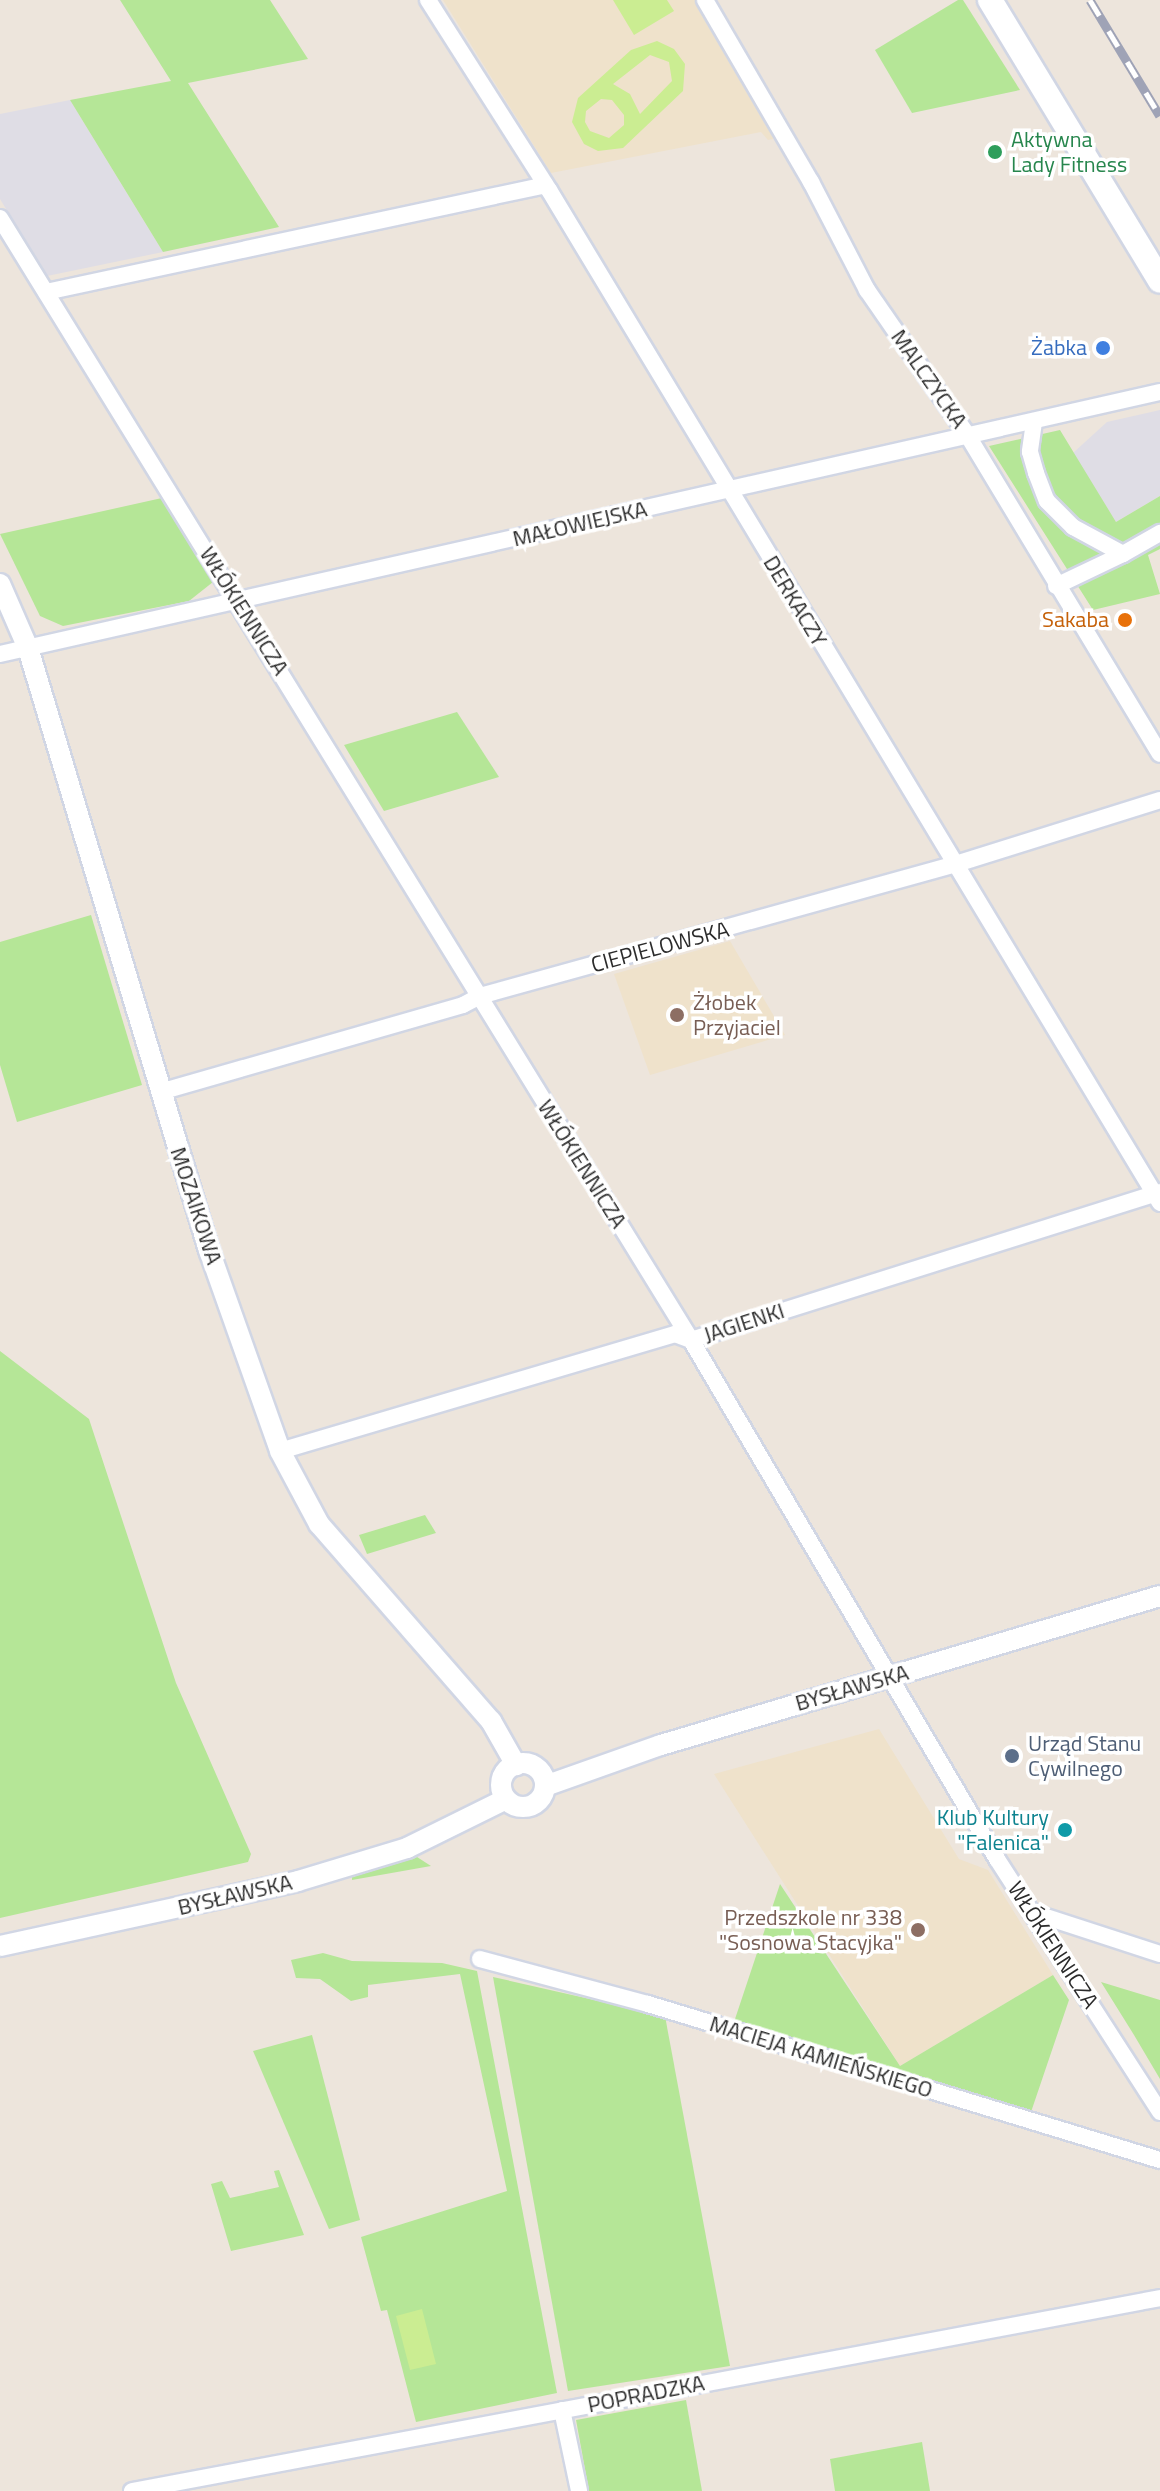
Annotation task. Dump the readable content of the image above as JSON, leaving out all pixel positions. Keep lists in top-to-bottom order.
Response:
{
  "streets": {
    "street": [
      "MALCZYCKA",
      "MAŁOWIEJSKA",
      "DERKACZY",
      "WŁÓKIENNICZA",
      "CIEPIELOWSKA",
      "MOZAIKOWA",
      "JAGIENKI",
      "BYSŁAWSKA",
      "MACIEJA KAMIEŃSKIEGO",
      "POPRADZKA"
    ]
  },
  "crossings": [
    ["MALCZYCKA", "MAŁOWIEJSKA"],
    ["MAŁOWIEJSKA", "DERKACZY"],
    ["MAŁOWIEJSKA", "WŁÓKIENNICZA"],
    ["MAŁOWIEJSKA", "MOZAIKOWA"],
    ["DERKACZY", "CIEPIELOWSKA"],
    ["DERKACZY", "JAGIENKI"],
    ["WŁÓKIENNICZA", "CIEPIELOWSKA"],
    ["WŁÓKIENNICZA", "JAGIENKI"],
    ["WŁÓKIENNICZA", "BYSŁAWSKA"],
    ["CIEPIELOWSKA", "MOZAIKOWA"],
    ["MOZAIKOWA", "JAGIENKI"],
    ["MOZAIKOWA", "BYSŁAWSKA"]
  ],
  "places": [
    "Aktywna Lady Fitness",
    "Żabka",
    "Sakaba",
    "Żłobek Przyjaciel",
    "Urząd Stanu Cywilnego",
    "Klub Kultury \"Falenica\"",
    "Przedszkole nr 338 \"Sosnowa Stacyjka\""
  ]
}
